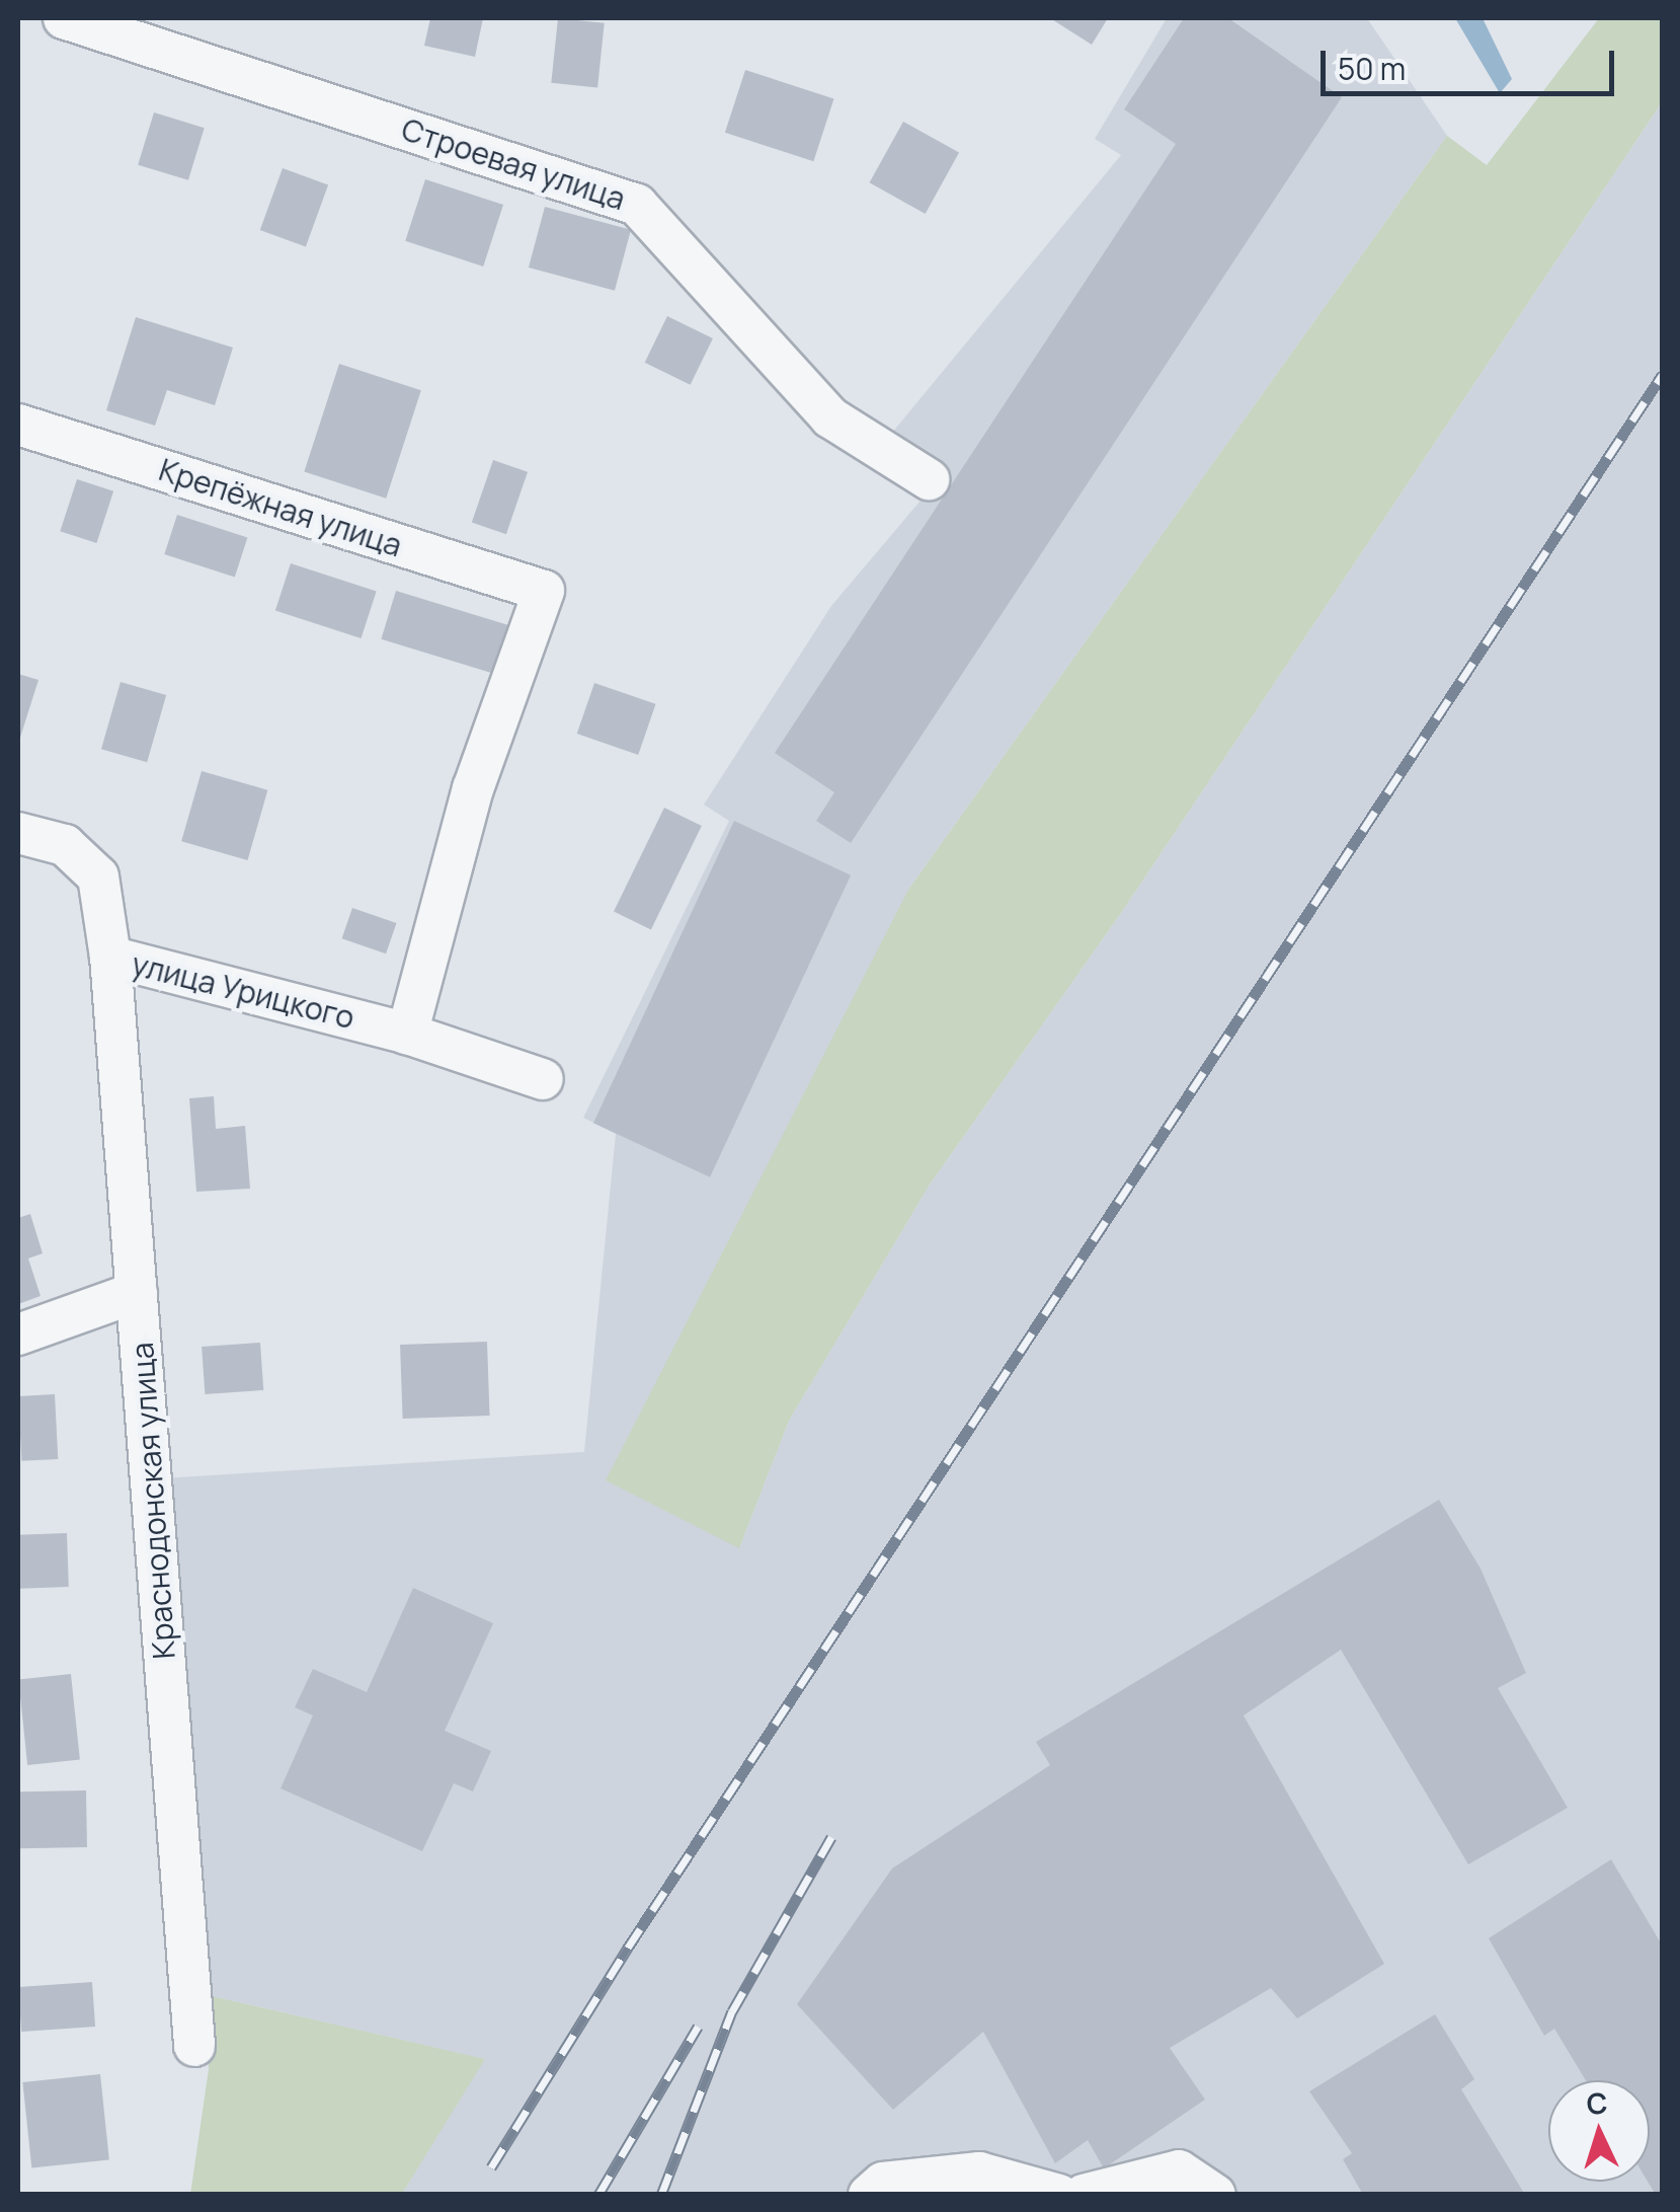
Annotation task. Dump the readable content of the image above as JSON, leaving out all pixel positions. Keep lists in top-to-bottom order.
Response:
{
  "streets": {
    "street": [
      "Строевая улица",
      "Крепёжная улица",
      "улица Урицкого",
      "Краснодонская улица"
    ]
  },
  "crossings": [
    ["Крепёжная улица", "улица Урицкого"],
    ["улица Урицкого", "Краснодонская улица"]
  ],
  "scale_bar": "50 m",
  "north": "top"
}
